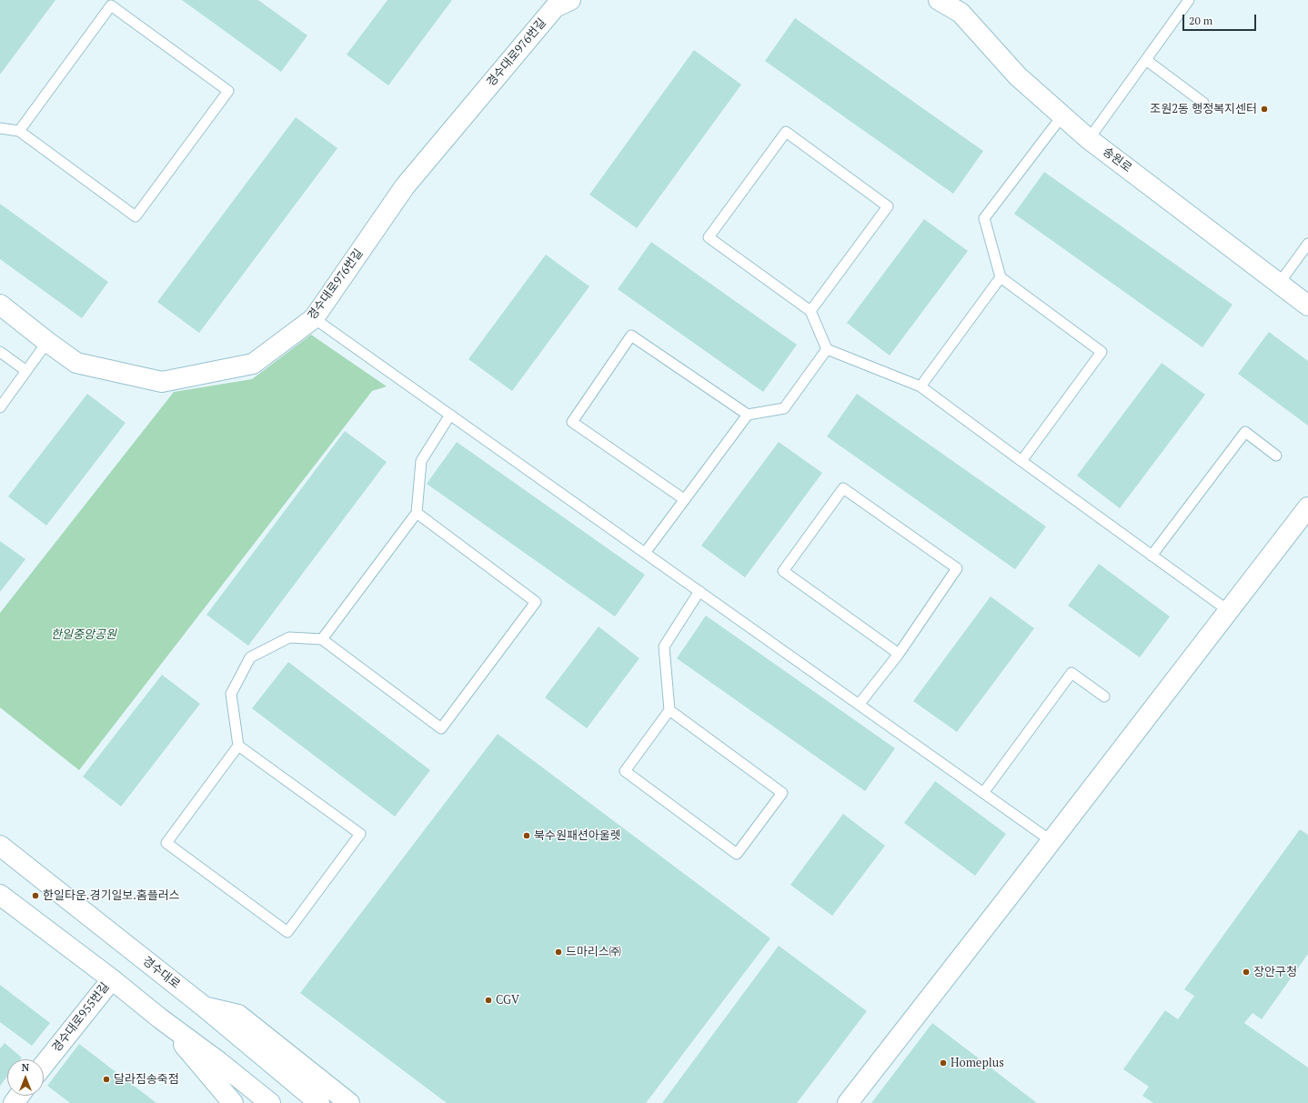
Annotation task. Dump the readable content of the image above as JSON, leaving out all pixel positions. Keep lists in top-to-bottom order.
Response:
{
  "streets": {
    "street": [
      "경수대로976번길",
      "송원로",
      "경수대로",
      "경수대로955번길"
    ]
  },
  "parks": ["한일중앙공원"],
  "places": [
    "조원2동 행정복지센터",
    "북수원패션아울렛",
    "한일타운.경기일보.홈플러스",
    "드마리스㈜",
    "장안구청",
    "CGV",
    "Homeplus",
    "달라짐송죽점"
  ],
  "scale_bar": "20 m",
  "north": "top"
}
